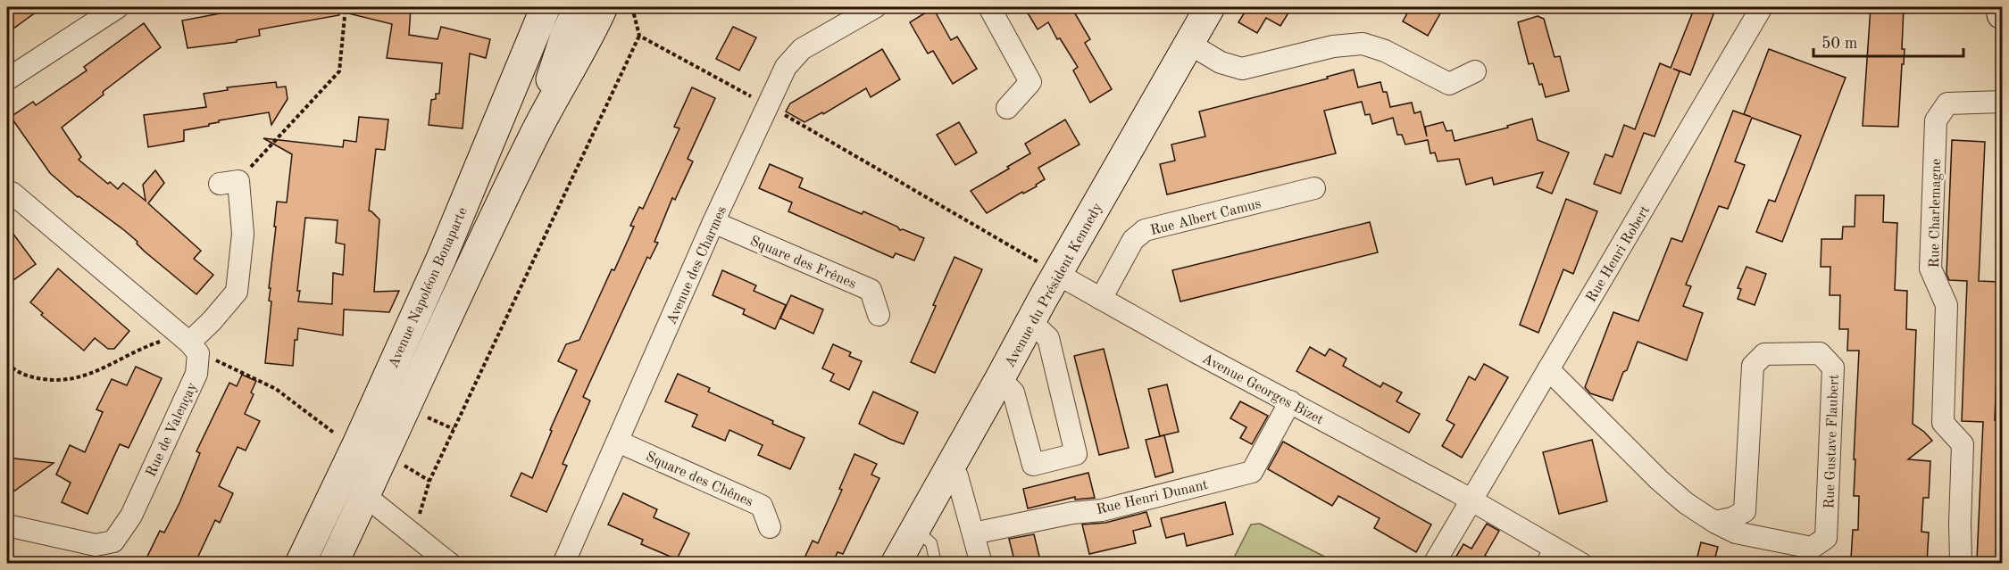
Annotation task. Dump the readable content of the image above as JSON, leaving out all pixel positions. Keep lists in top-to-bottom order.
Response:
{
  "streets": {
    "main road": ["Avenue du Président Kennedy", "Avenue Napoléon Bonaparte"],
    "street": [
      "Rue Charlemagne",
      "Rue Albert Camus",
      "Rue Henri Robert",
      "Square des Frênes",
      "Avenue des Charmes",
      "Avenue Georges Bizet",
      "Rue de Valençay",
      "Rue Gustave Flaubert",
      "Square des Chênes",
      "Rue Henri Dunant"
    ]
  },
  "crossings": [
    ["Rue Albert Camus", "Avenue Georges Bizet"],
    ["Rue Henri Robert", "Avenue Georges Bizet"],
    ["Rue Henri Robert", "Rue Gustave Flaubert"],
    ["Square des Frênes", "Avenue des Charmes"],
    ["Avenue des Charmes", "Square des Chênes"],
    ["Avenue du Président Kennedy", "Avenue Georges Bizet"],
    ["Avenue Georges Bizet", "Rue Henri Dunant"]
  ],
  "scale_bar": "50 m"
}
